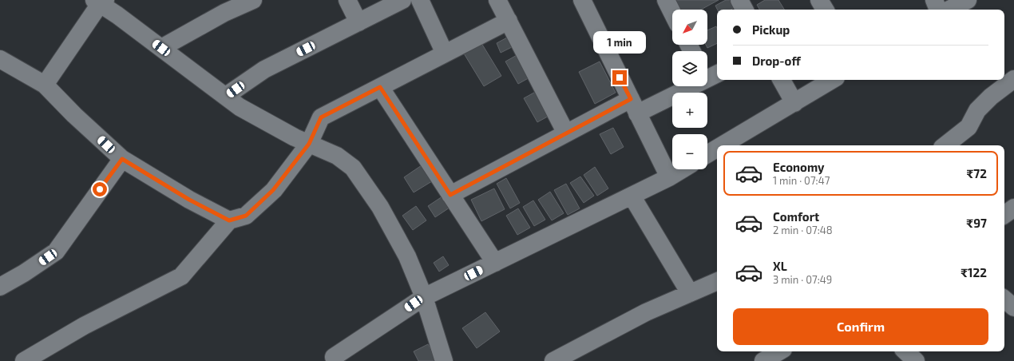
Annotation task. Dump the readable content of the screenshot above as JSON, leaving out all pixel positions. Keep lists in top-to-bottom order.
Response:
{
  "north": "bottom left",
  "page": {
    "map_buttons": ["+", "−"],
    "banner": ["Pickup", "Drop-off"],
    "bubble": "1 min",
    "list": [
      {
        "name": "Economy",
        "note": "1 min · 07:47",
        "value": "₹72"
      },
      {
        "name": "Comfort",
        "note": "2 min · 07:48",
        "value": "₹97"
      },
      {
        "name": "XL",
        "note": "3 min · 07:49",
        "value": "₹122"
      }
    ],
    "buttons": "Confirm"
  }
}
